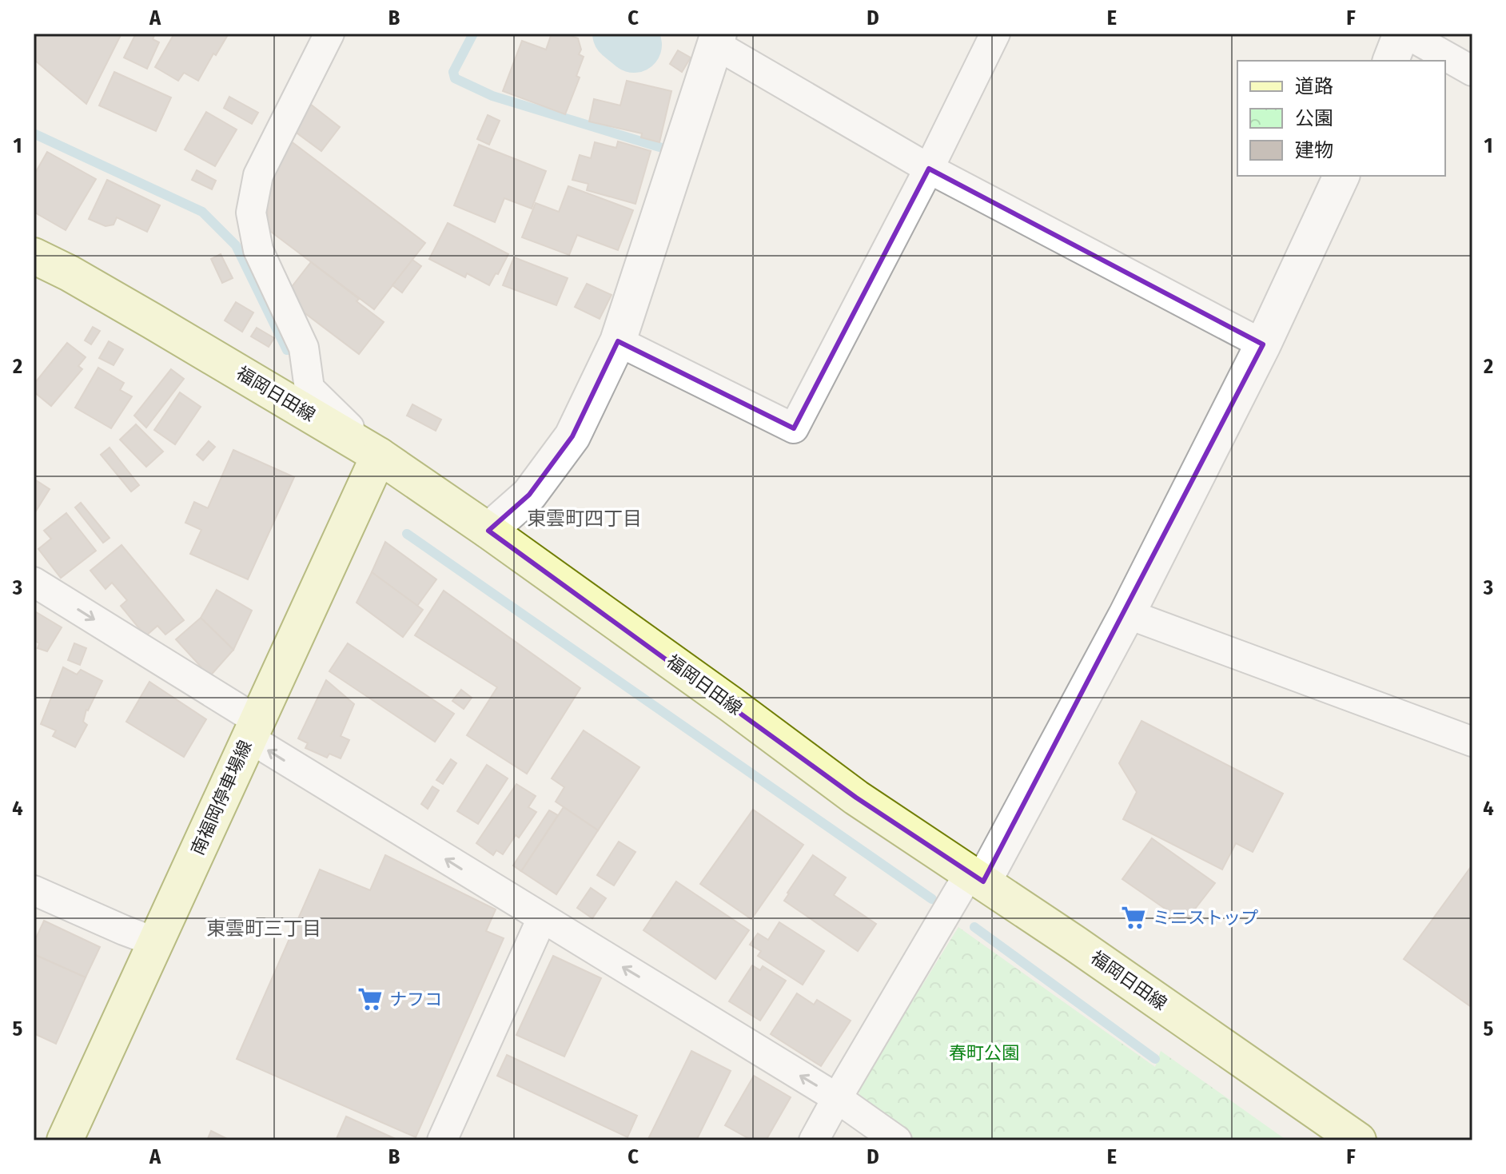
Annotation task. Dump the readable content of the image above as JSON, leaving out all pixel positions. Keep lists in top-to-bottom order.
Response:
{
  "streets": {
    "main road": ["福岡日田線", "南福岡停車場線"]
  },
  "crossings": [
    ["福岡日田線", "南福岡停車場線"]
  ],
  "districts": ["東雲町四丁目", "東雲町三丁目"],
  "parks": ["春町公園"],
  "places": {
    "supermarket": ["ミニストップ", "ナフコ"]
  },
  "legend": ["道路", "公園", "建物"],
  "grid": {
    "columns": [
      "A",
      "B",
      "C",
      "D",
      "E",
      "F"
    ],
    "rows": [
      "1",
      "2",
      "3",
      "4",
      "5"
    ]
  }
}
